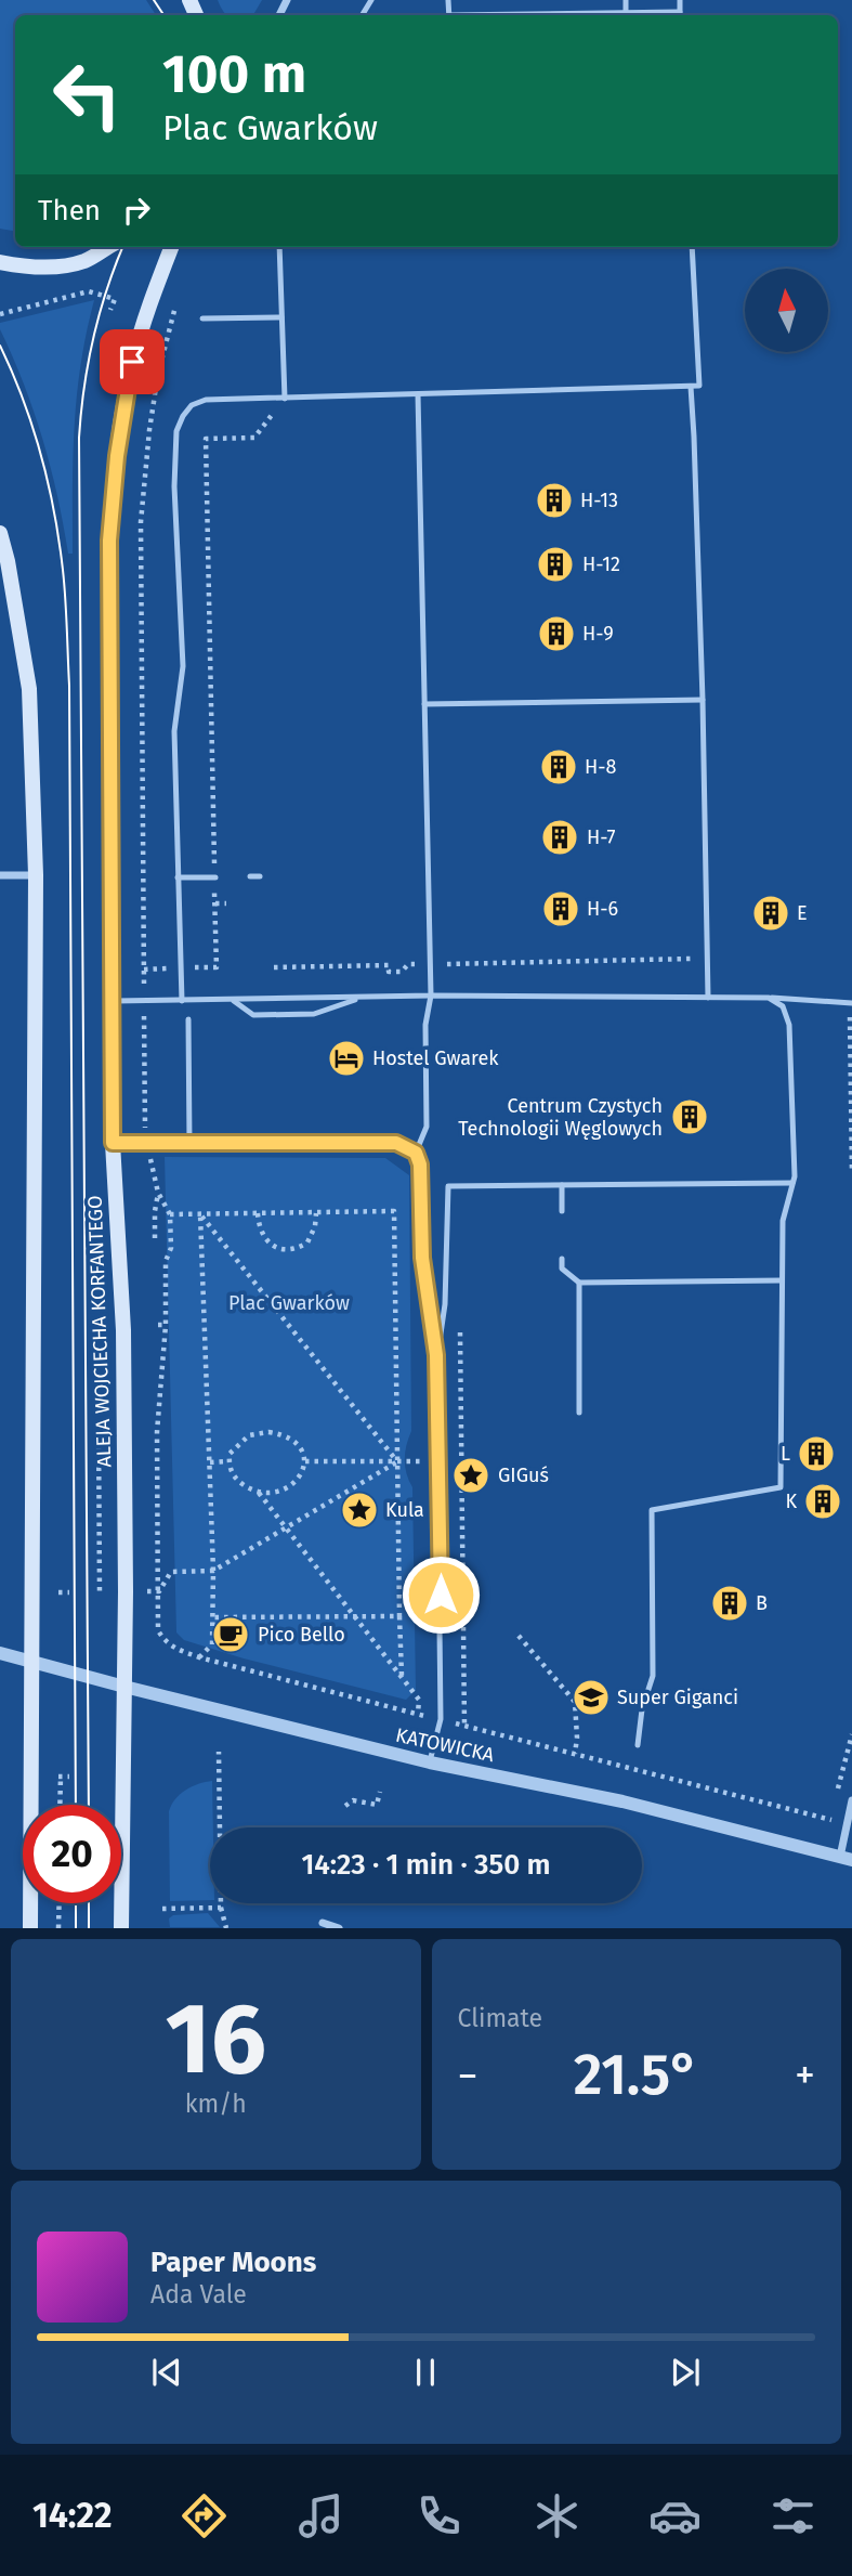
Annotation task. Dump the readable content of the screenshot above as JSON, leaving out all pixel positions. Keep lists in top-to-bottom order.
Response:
{
  "streets": {
    "main road": ["ALEJA WOJCIECHA KORFANTEGO"],
    "street": ["KATOWICKA"]
  },
  "crossings": [
    ["ALEJA WOJCIECHA KORFANTEGO", "KATOWICKA"]
  ],
  "parks": ["Plac Gwarków"],
  "places": {
    "building": [
      "H-13",
      "H-12",
      "H-9",
      "H-8",
      "H-7",
      "H-6",
      "E",
      "Centrum Czystych Technologii Węglowych",
      "L",
      "K",
      "B"
    ],
    "hotel": ["Hostel Gwarek"],
    "place": ["GIGuś", "Kula"],
    "cafe": ["Pico Bello"],
    "school or university": ["Super Giganci"]
  },
  "north": "top",
  "page": {
    "turn": ["100 m", "Plac Gwarków"],
    "then": "Then",
    "limit": "20",
    "trip": "14:23 · 1 min · 350 m",
    "tile": [
      ["16", "km/h"],
      "Climate"
    ],
    "heat": ["−", "21.5°", "+"],
    "song": ["Paper Moons", "Ada Vale"],
    "tabs": "14:22"
  }
}
